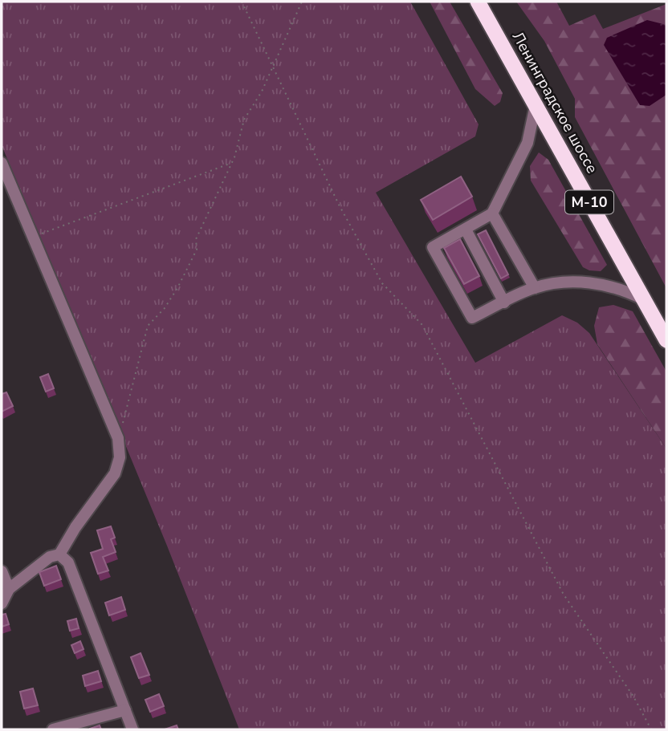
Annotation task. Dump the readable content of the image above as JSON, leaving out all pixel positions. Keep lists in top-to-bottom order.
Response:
{
  "streets": {
    "highway": ["Ленинградское шоссе", "М-10"]
  }
}
